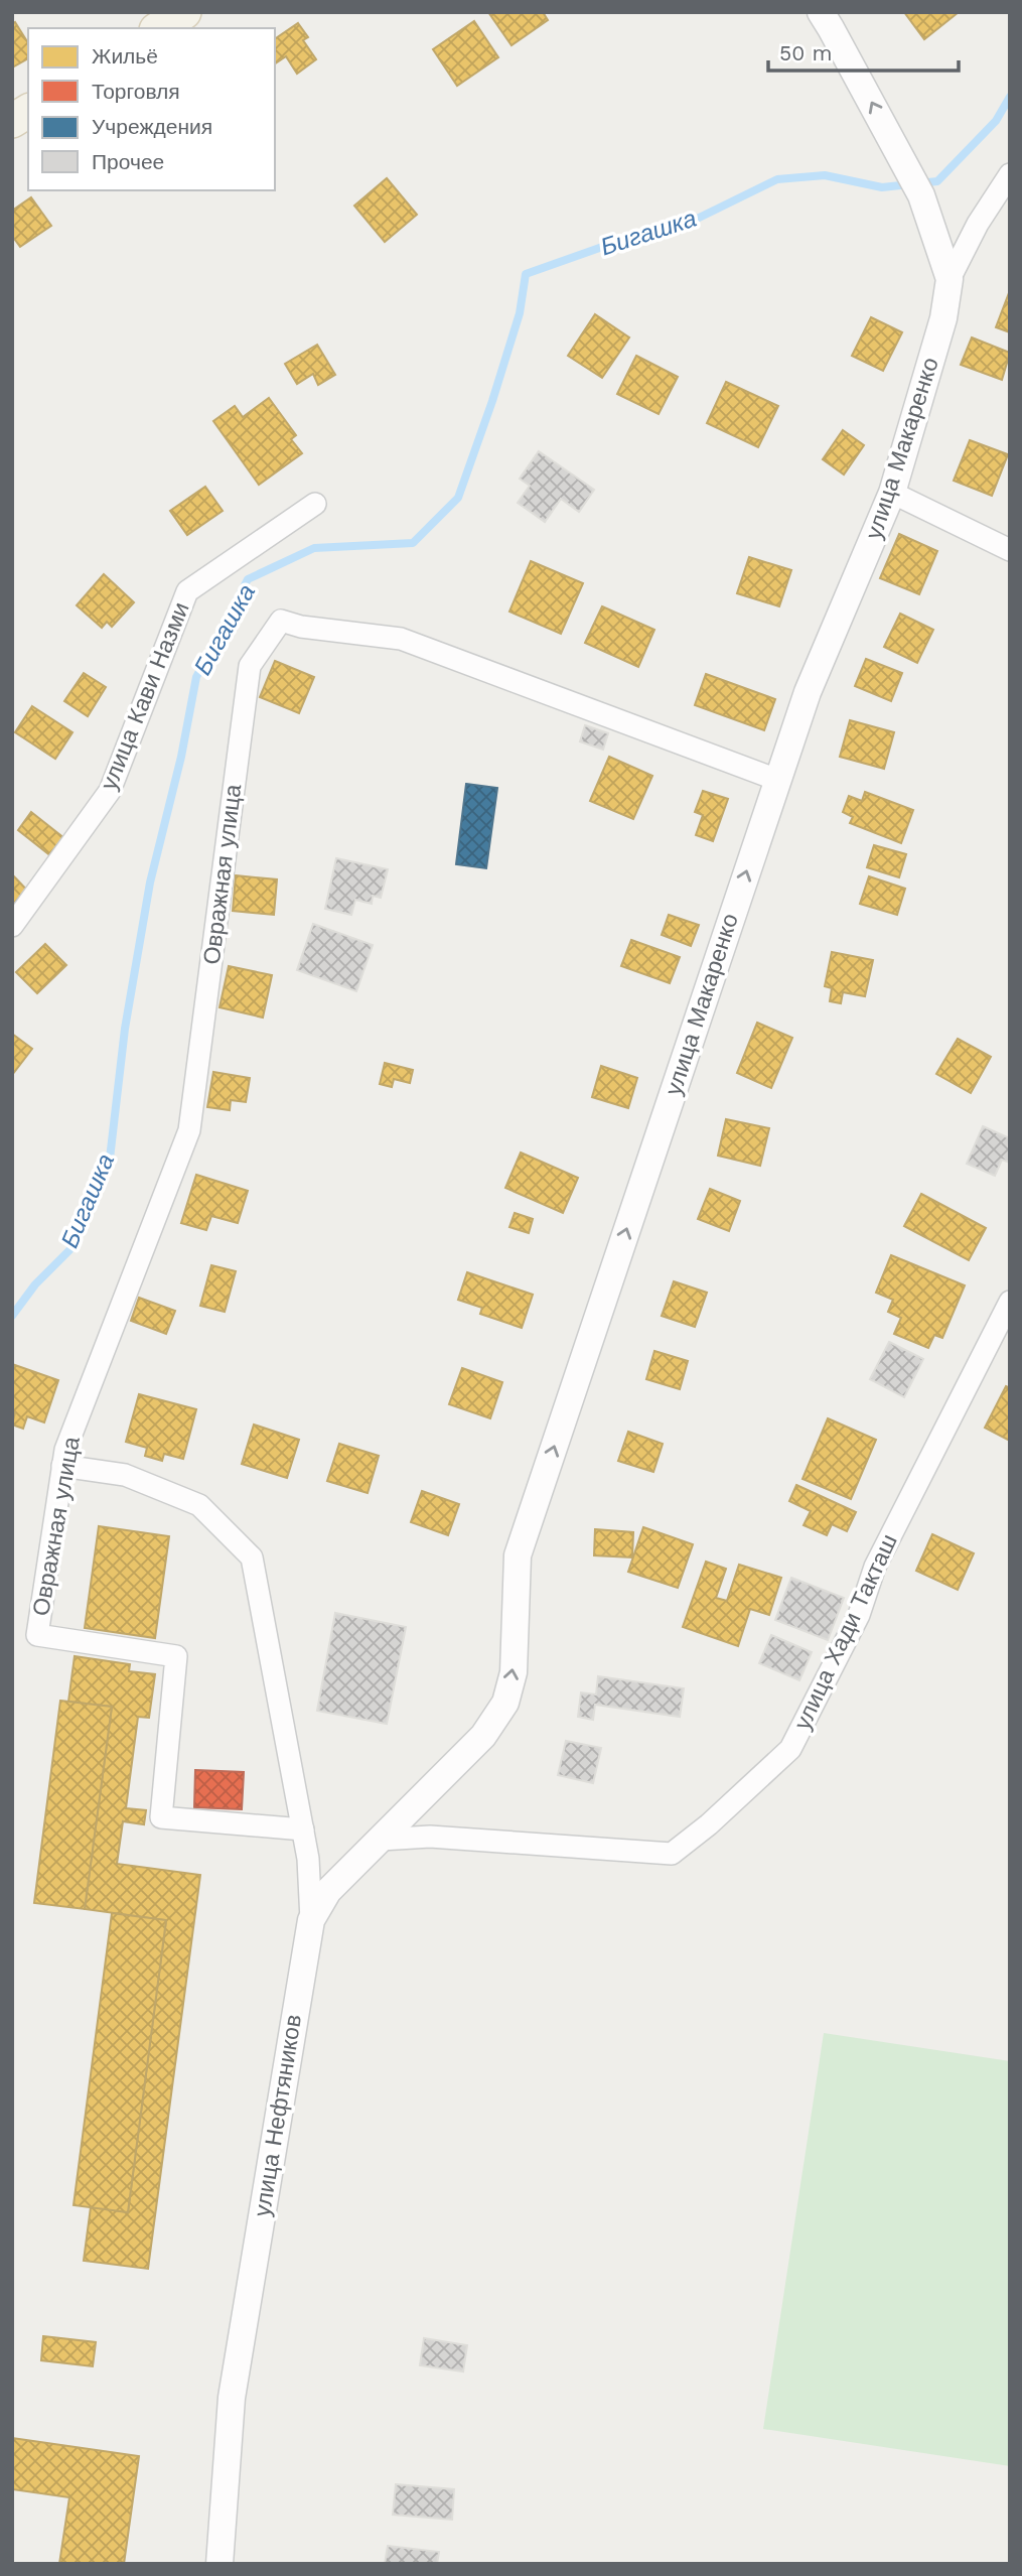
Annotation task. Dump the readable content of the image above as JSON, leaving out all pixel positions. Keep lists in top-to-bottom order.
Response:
{
  "streets": {
    "street": [
      "улица Макаренко",
      "улица Кави Назми",
      "Овражная улица",
      "улица Хади Такташ",
      "улица Нефтяников"
    ]
  },
  "crossings": [
    ["улица Макаренко", "Овражная улица"],
    ["улица Макаренко", "улица Нефтяников"],
    ["улица Хади Такташ", "улица Нефтяников"]
  ],
  "one_way": ["улица Макаренко"],
  "water": ["Бигашка"],
  "legend": [
    "Жильё",
    "Торговля",
    "Учреждения",
    "Прочее"
  ],
  "scale_bar": "50 m"
}
